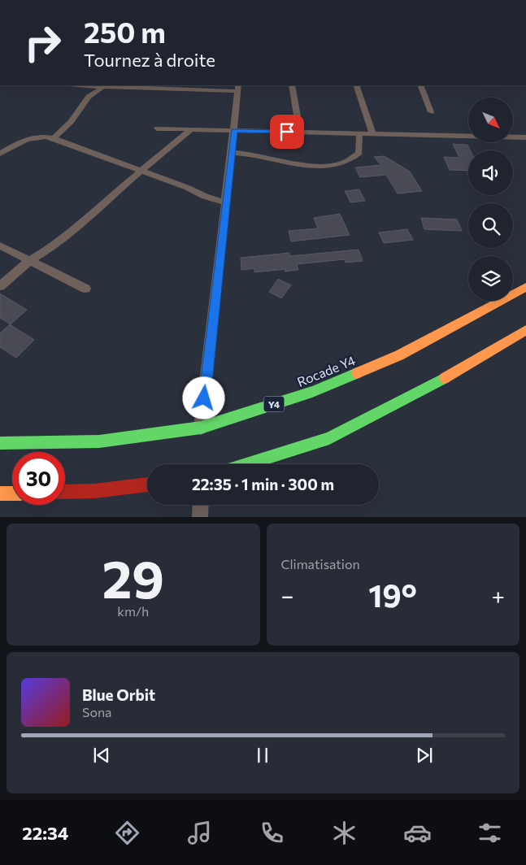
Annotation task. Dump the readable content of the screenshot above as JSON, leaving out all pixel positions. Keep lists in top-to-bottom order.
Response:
{
  "streets": {
    "highway": ["Rocade Y4", "Y4"]
  },
  "north": "bottom right",
  "page": {
    "turn": ["250 m", "Tournez à droite"],
    "limit": "30",
    "trip": "22:35 · 1 min · 300 m",
    "tile": [
      ["29", "km/h"],
      "Climatisation"
    ],
    "heat": ["−", "19°", "+"],
    "song": ["Blue Orbit", "Sona"],
    "tabs": "22:34"
  }
}
